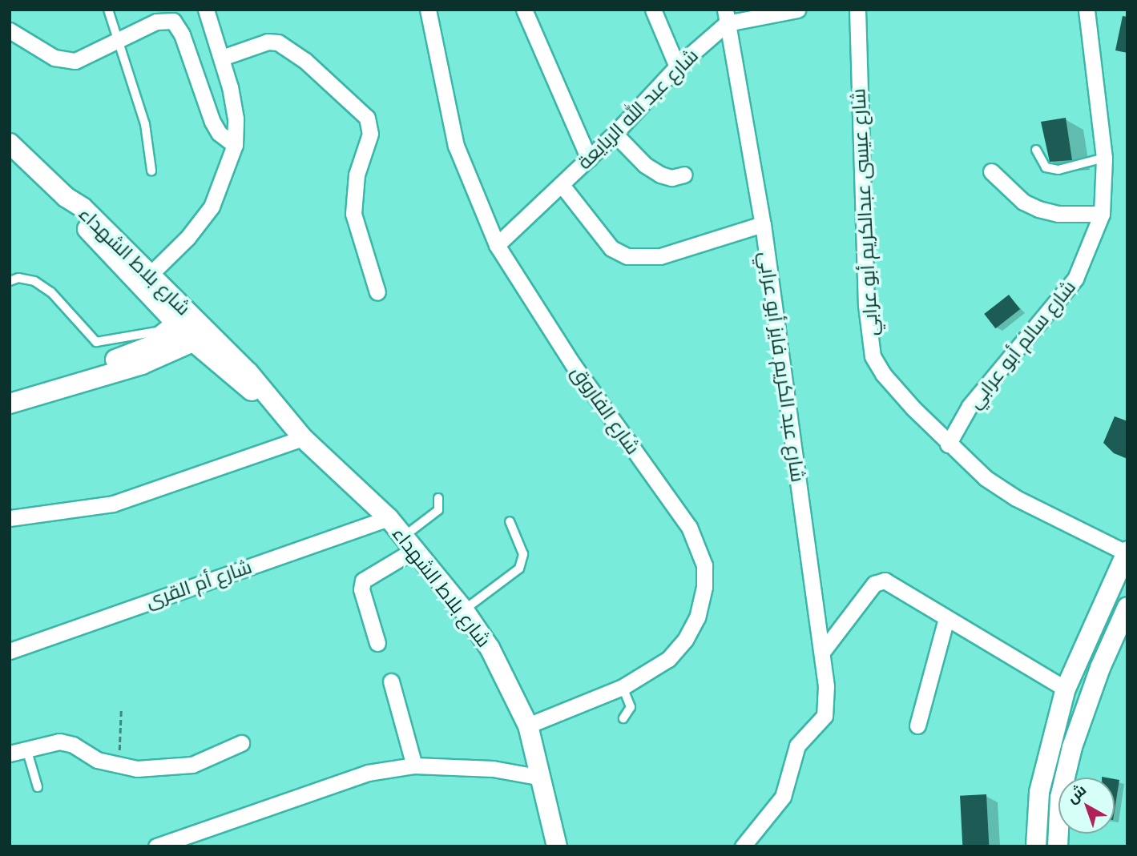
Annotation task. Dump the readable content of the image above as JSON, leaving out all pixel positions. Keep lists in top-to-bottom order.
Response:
{
  "streets": {
    "street": [
      "شارع عبد الله الربايعة",
      "شارع عيسى عبدالكريم أبو عرابي",
      "شارع بلاط الشهداء",
      "شارع سالم أبو عرابي",
      "شارع عبد الكريم فايز أبو عرابي",
      "شارع الفاروق",
      "شارع أم القرى"
    ]
  },
  "crossings": [
    ["شارع عبد الله الربايعة", "شارع عبد الكريم فايز أبو عرابي"],
    ["شارع عبد الله الربايعة", "شارع الفاروق"],
    ["شارع عيسى عبدالكريم أبو عرابي", "شارع سالم أبو عرابي"],
    ["شارع بلاط الشهداء", "شارع الفاروق"],
    ["شارع بلاط الشهداء", "شارع أم القرى"]
  ],
  "north": "top left"
}
